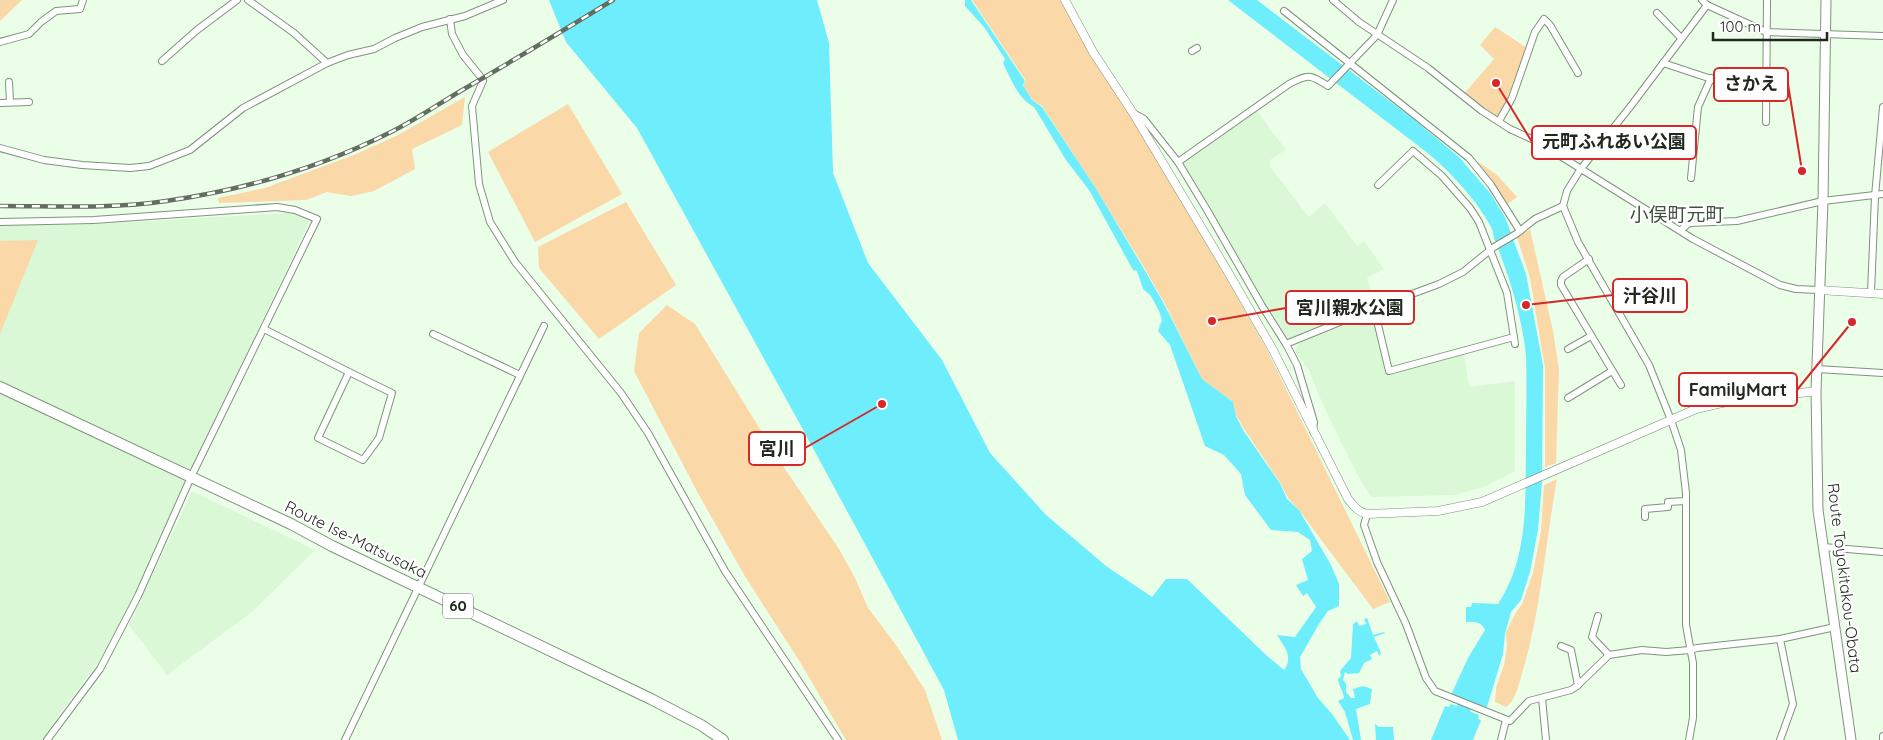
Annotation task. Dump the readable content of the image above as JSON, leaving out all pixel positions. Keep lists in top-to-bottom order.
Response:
{
  "streets": {
    "main road": ["Route Ise-Matsusaka", "Route Toyokitakou-Obata", "60"]
  },
  "districts": ["小俣町元町"],
  "places": [
    "元町ふれあい公園",
    "さかえ",
    "汁谷川",
    "宮川親水公園",
    "FamilyMart",
    "宮川"
  ],
  "scale_bar": "100 m"
}
